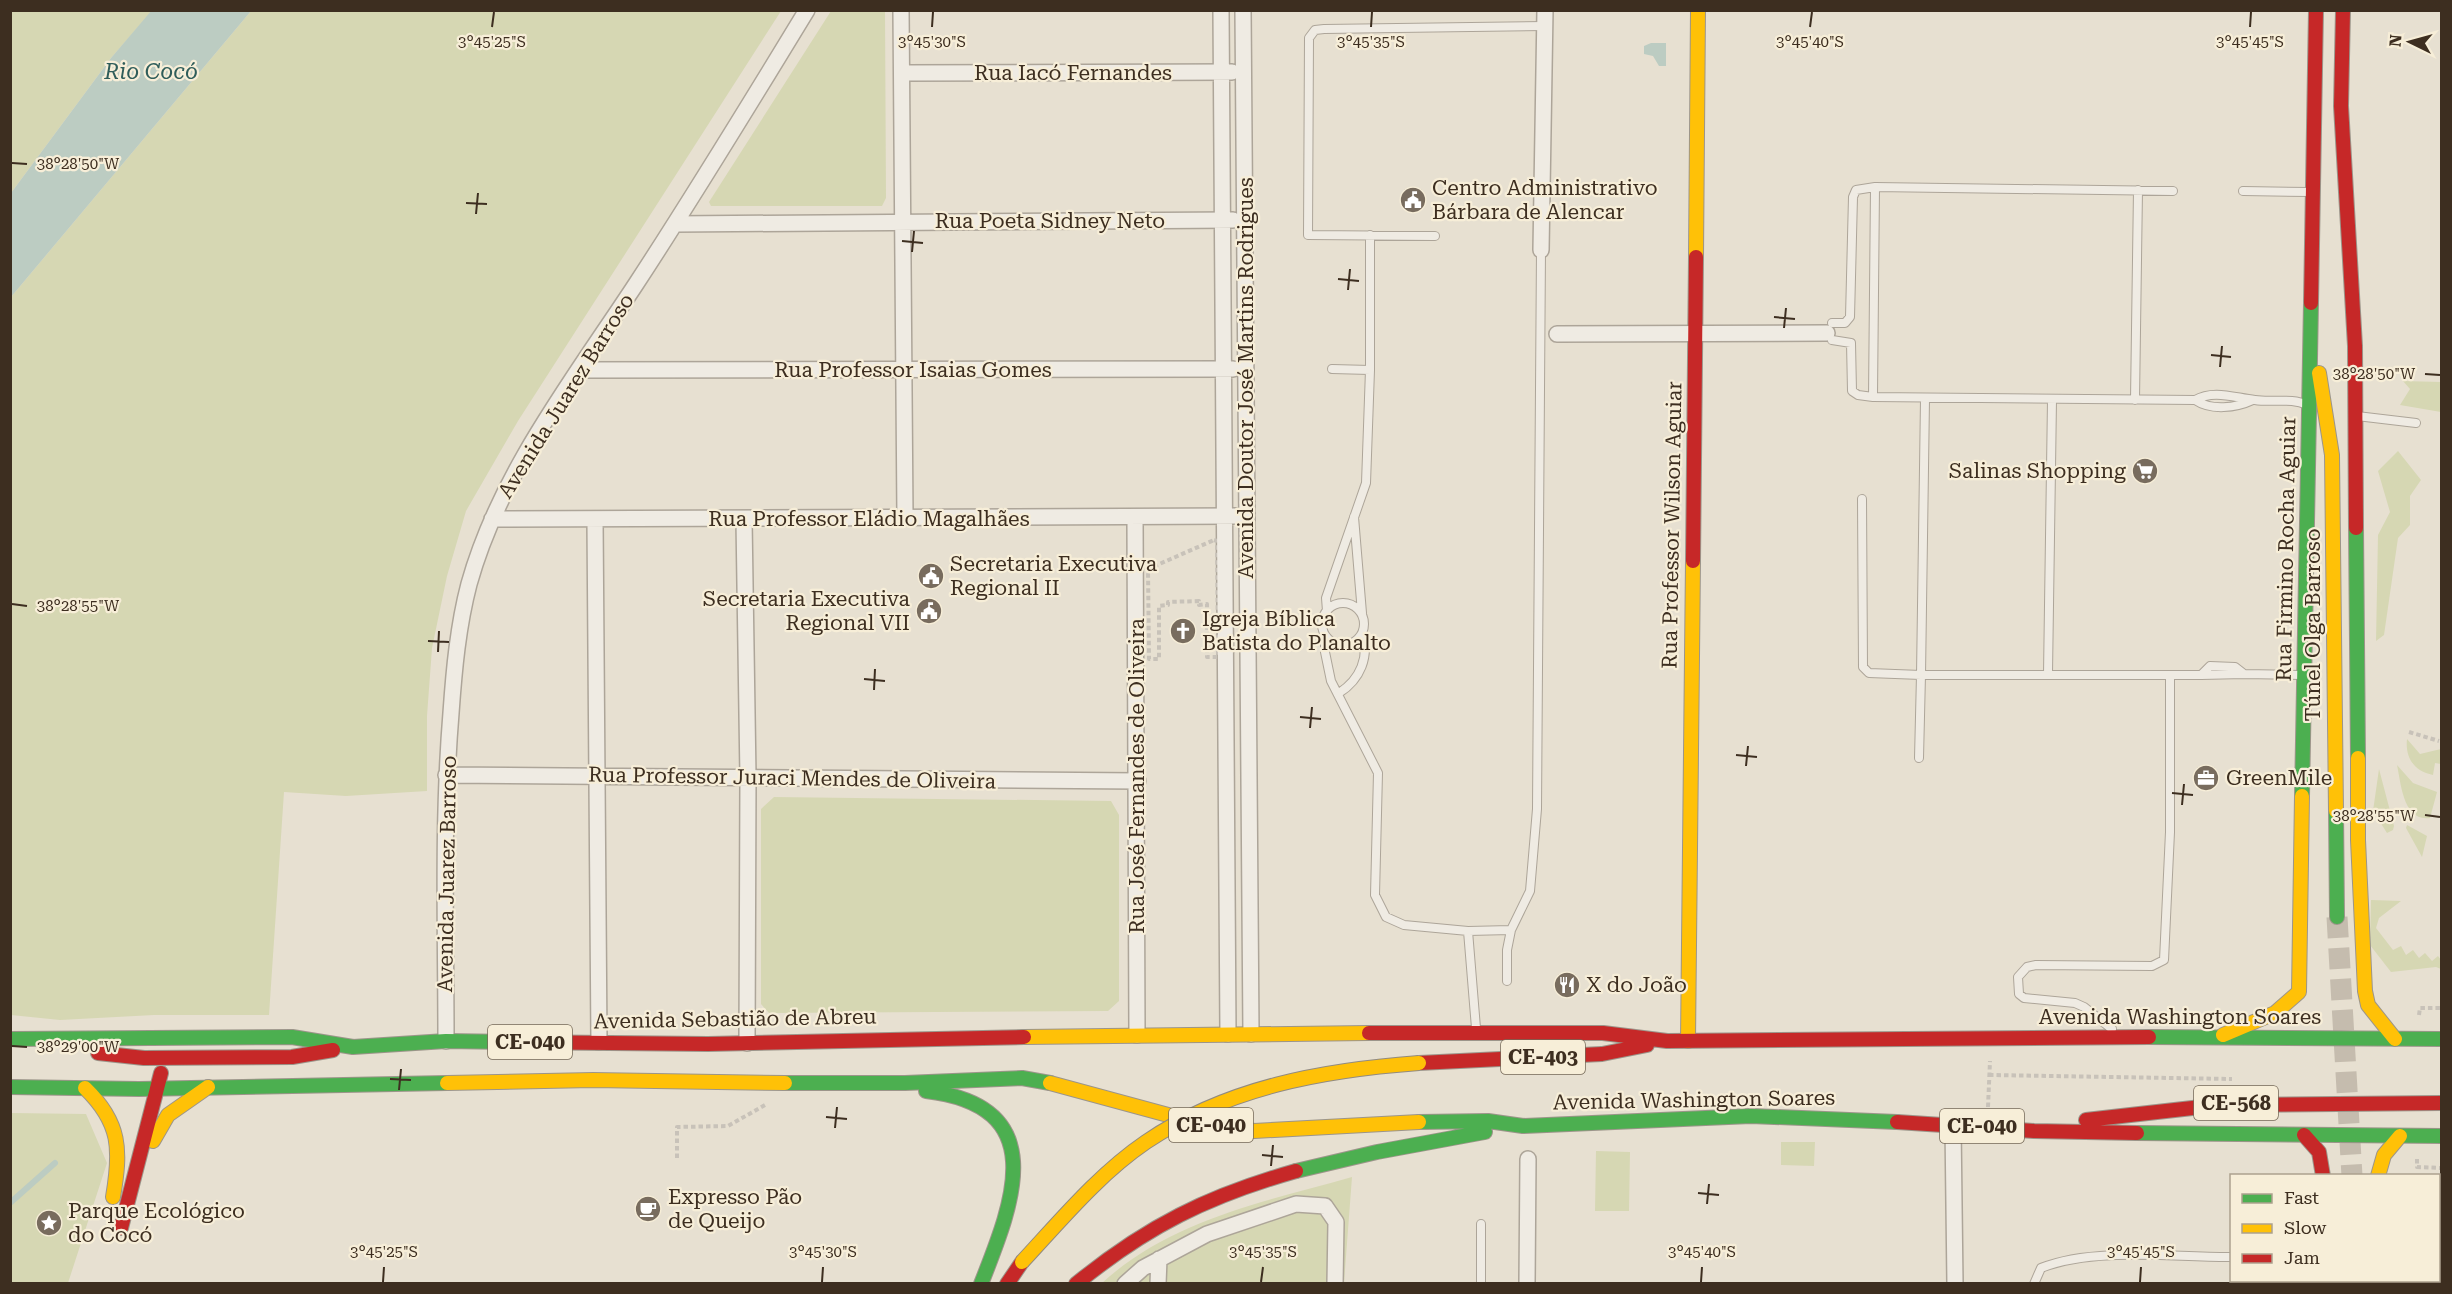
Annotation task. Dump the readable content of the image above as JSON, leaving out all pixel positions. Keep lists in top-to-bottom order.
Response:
{
  "streets": {
    "main road": [
      "Rua Professor Wilson Aguiar",
      "Rua Firmino Rocha Aguiar",
      "Túnel Olga Barroso",
      "Avenida Washington Soares",
      "Avenida Sebastião de Abreu",
      "CE-040",
      "CE-403",
      "CE-568"
    ],
    "street": [
      "Rua Iacó Fernandes",
      "Rua Poeta Sidney Neto",
      "Rua Professor Isaias Gomes",
      "Avenida Doutor José Martins Rodrigues",
      "Avenida Juarez Barroso",
      "Rua Professor Eládio Magalhães",
      "Rua José Fernandes de Oliveira",
      "Rua Professor Juraci Mendes de Oliveira"
    ]
  },
  "crossings": [
    ["Rua Iacó Fernandes", "Avenida Doutor José Martins Rodrigues"],
    ["Rua Poeta Sidney Neto", "Avenida Doutor José Martins Rodrigues"],
    ["Rua Poeta Sidney Neto", "Avenida Juarez Barroso"],
    ["Rua Professor Isaias Gomes", "Avenida Doutor José Martins Rodrigues"],
    ["Rua Professor Isaias Gomes", "Avenida Juarez Barroso"],
    ["Avenida Doutor José Martins Rodrigues", "Rua Professor Eládio Magalhães"],
    ["Avenida Doutor José Martins Rodrigues", "Avenida Washington Soares"],
    ["Avenida Juarez Barroso", "Rua Professor Eládio Magalhães"],
    ["Avenida Juarez Barroso", "Rua Professor Juraci Mendes de Oliveira"],
    ["Avenida Juarez Barroso", "Avenida Sebastião de Abreu"],
    ["Rua Professor Eládio Magalhães", "Rua José Fernandes de Oliveira"],
    ["Rua Professor Wilson Aguiar", "Avenida Washington Soares"],
    ["Rua Firmino Rocha Aguiar", "Túnel Olga Barroso"],
    ["Rua Firmino Rocha Aguiar", "Avenida Washington Soares"],
    ["Rua José Fernandes de Oliveira", "Rua Professor Juraci Mendes de Oliveira"],
    ["Rua José Fernandes de Oliveira", "Avenida Washington Soares"],
    ["Rua José Fernandes de Oliveira", "Avenida Sebastião de Abreu"],
    ["Avenida Washington Soares", "Avenida Sebastião de Abreu"],
    ["Avenida Washington Soares", "CE-040"],
    ["Avenida Washington Soares", "CE-568"]
  ],
  "water": ["Rio Cocó"],
  "places": {
    "public building": ["Centro Administrativo Bárbara de Alencar", "Secretaria Executiva Regional II", "Secretaria Executiva Regional VII"],
    "supermarket": ["Salinas Shopping"],
    "church": ["Igreja Bíblica Batista do Planalto"],
    "office": ["GreenMile"],
    "restaurant": ["X do João"],
    "cafe": ["Expresso Pão de Queijo"],
    "place": ["Parque Ecológico do Cocó"]
  },
  "legend": ["Fast", "Slow", "Jam"],
  "north": "left",
  "coordinates": [
    "3°45'25\"S",
    "3°45'30\"S",
    "3°45'35\"S",
    "3°45'40\"S",
    "3°45'45\"S",
    "38°28'50\"W",
    "38°28'55\"W",
    "38°29'00\"W"
  ]
}
